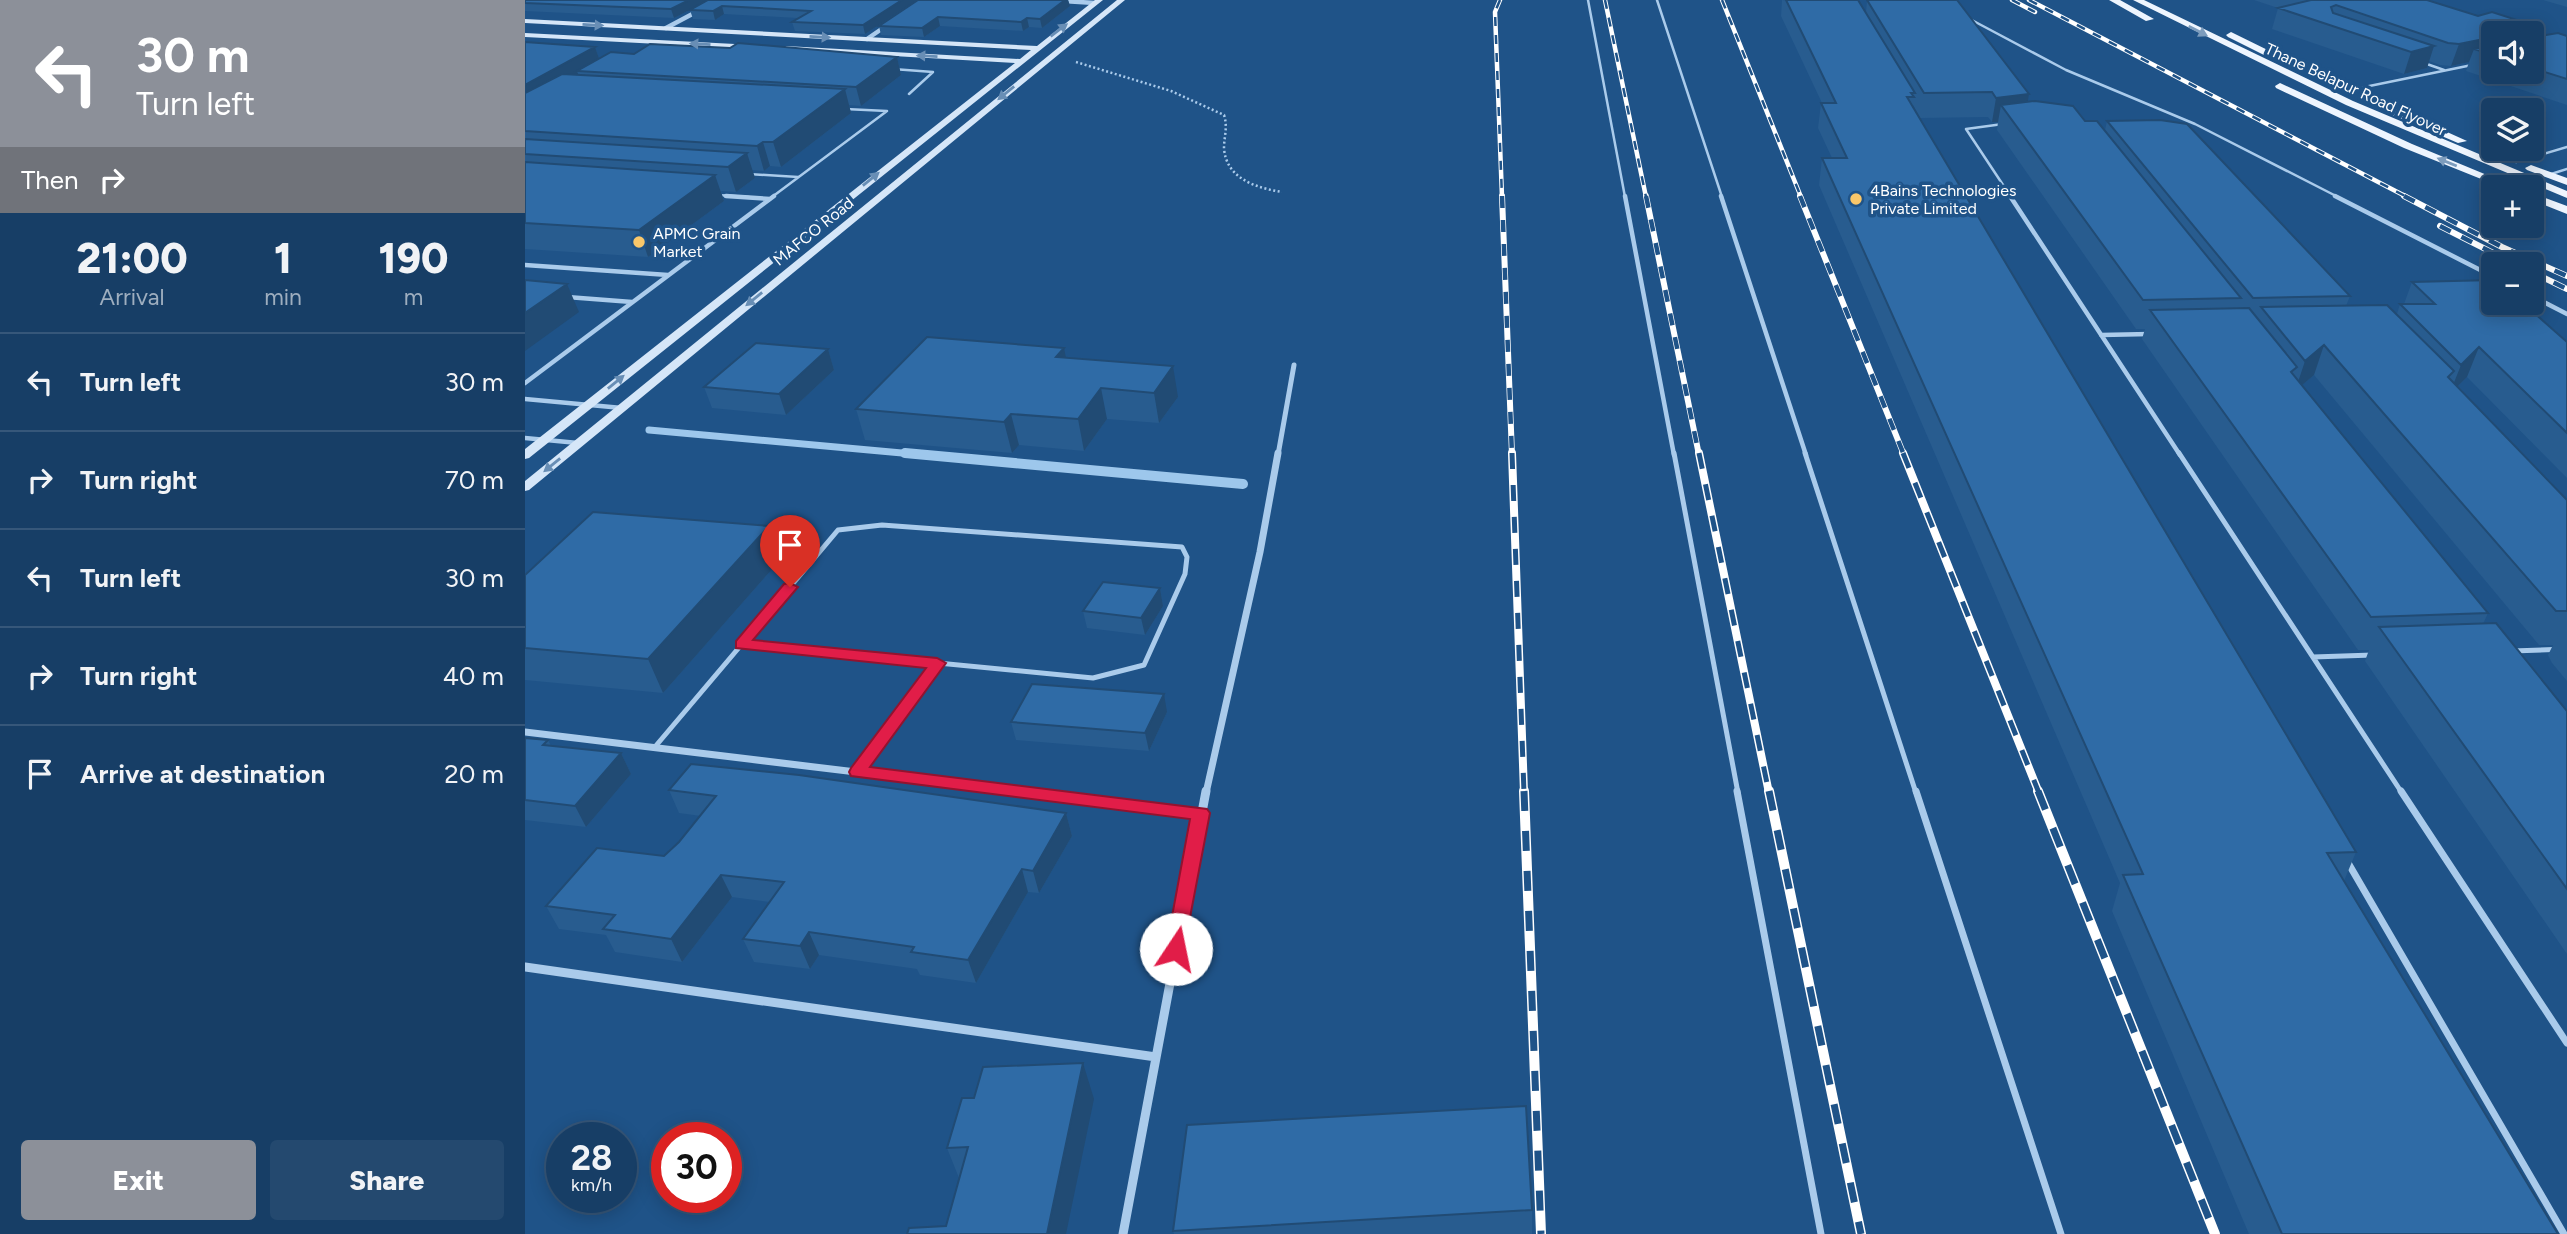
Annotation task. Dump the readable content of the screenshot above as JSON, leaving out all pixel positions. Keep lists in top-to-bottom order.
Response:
{
  "streets": {
    "main road": ["Thane Belapur Road Flyover", "MAFCO Road"]
  },
  "places": ["4Bains Technologies Private Limited", "APMC Grain Market"],
  "page": {
    "turn": ["30 m", "Turn left"],
    "map_buttons": ["+", "−"],
    "then": "Then",
    "eta": [
      "21:00",
      "Arrival",
      "1",
      "min",
      "190",
      "m"
    ],
    "list": [
      {
        "name": "Turn left",
        "value": "30 m"
      },
      {
        "name": "Turn right",
        "value": "70 m"
      },
      {
        "name": "Turn left",
        "value": "30 m"
      },
      {
        "name": "Turn right",
        "value": "40 m"
      },
      {
        "name": "Arrive at destination",
        "value": "20 m"
      }
    ],
    "speed": "28 km/h",
    "limit": "30",
    "buttons": ["Exit", "Share"]
  }
}
